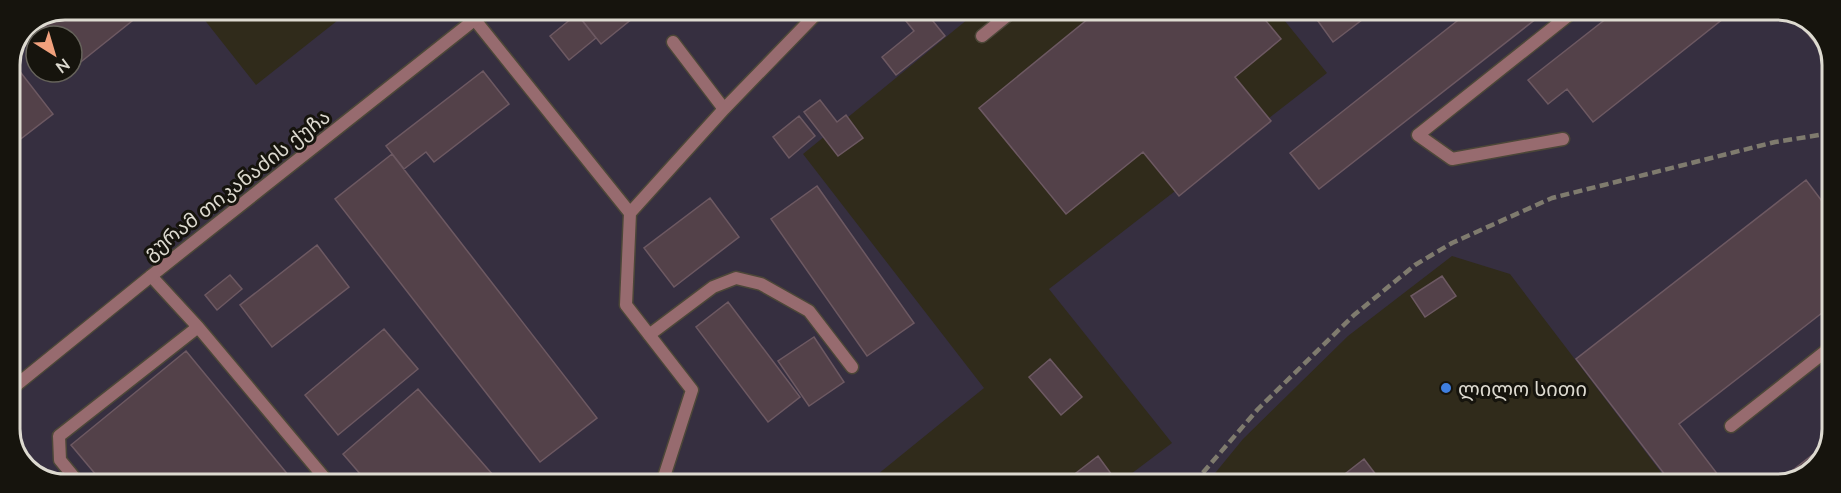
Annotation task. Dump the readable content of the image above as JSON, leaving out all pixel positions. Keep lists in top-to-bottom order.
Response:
{
  "streets": {
    "street": ["გურამ თიკანაძის ქუჩა"]
  },
  "places": ["ლილო სითი"],
  "north": "bottom right"
}
